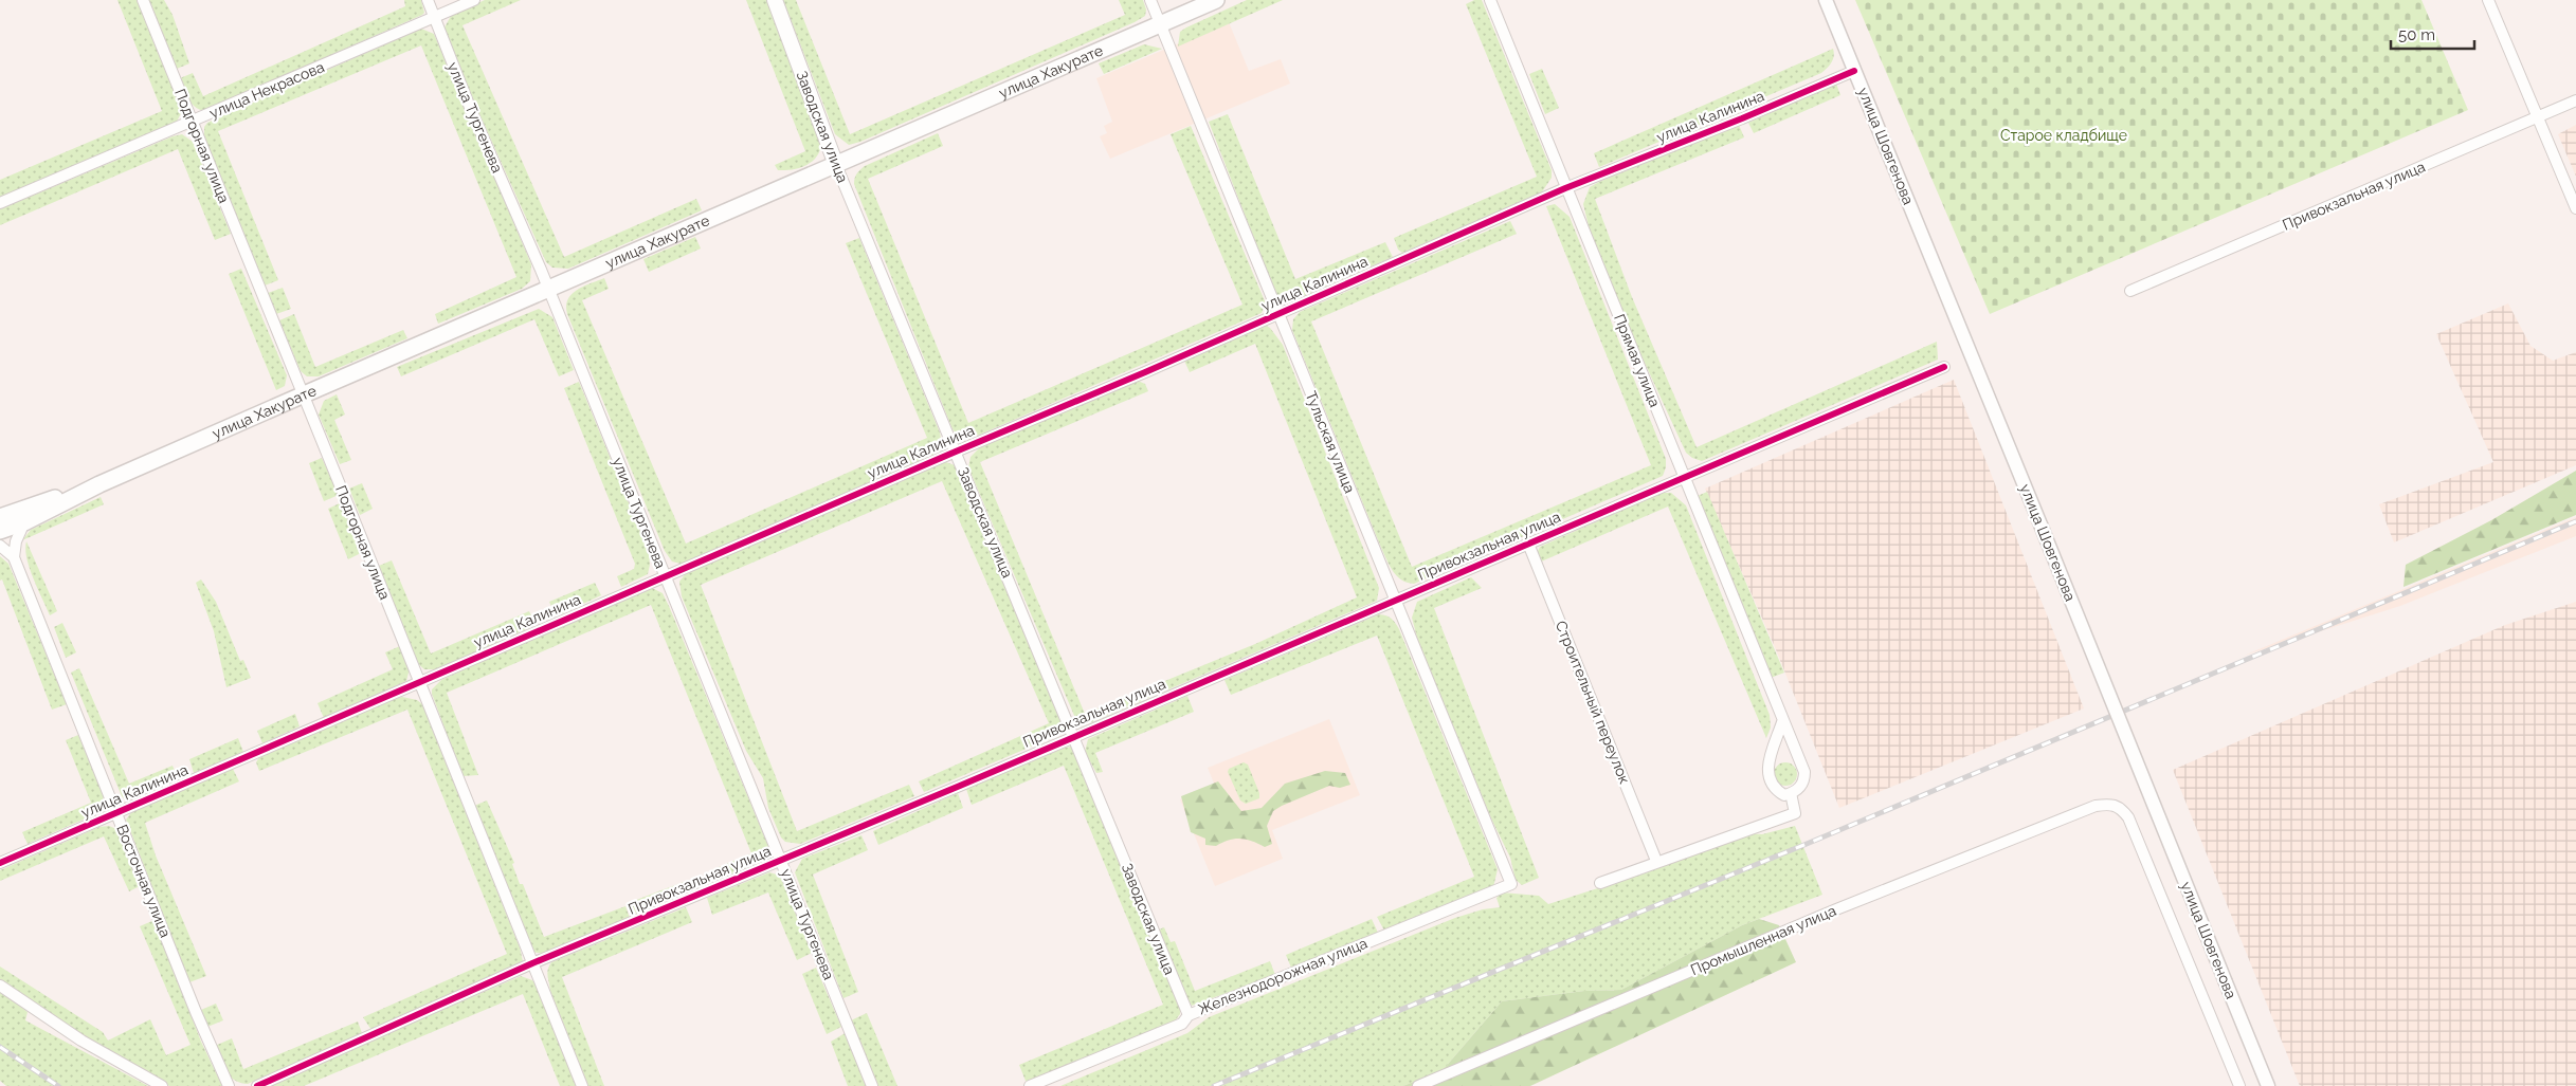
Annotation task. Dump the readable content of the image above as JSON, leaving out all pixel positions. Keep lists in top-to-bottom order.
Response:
{
  "streets": {
    "main road": ["улица Хакурате", "Заводская улица"],
    "street": [
      "улица Некрасова",
      "улица Калинина",
      "улица Тургенева",
      "Подгорная улица",
      "улица Шовгенова",
      "Привокзальная улица",
      "Прямая улица",
      "Тульская улица",
      "Строительный переулок",
      "Восточная улица",
      "Промышленная улица",
      "Железнодорожная улица"
    ]
  },
  "crossings": [
    ["улица Хакурате", "улица Тургенева"],
    ["улица Хакурате", "Заводская улица"],
    ["улица Хакурате", "Подгорная улица"],
    ["улица Хакурате", "Тульская улица"],
    ["улица Некрасова", "улица Тургенева"],
    ["улица Некрасова", "Подгорная улица"],
    ["улица Калинина", "улица Тургенева"],
    ["улица Калинина", "Заводская улица"],
    ["улица Калинина", "Подгорная улица"],
    ["улица Калинина", "улица Шовгенова"],
    ["улица Калинина", "Прямая улица"],
    ["улица Калинина", "Тульская улица"],
    ["улица Калинина", "Восточная улица"],
    ["улица Тургенева", "Привокзальная улица"],
    ["Заводская улица", "Привокзальная улица"],
    ["Заводская улица", "Железнодорожная улица"],
    ["Подгорная улица", "Привокзальная улица"],
    ["Привокзальная улица", "Прямая улица"],
    ["Привокзальная улица", "Тульская улица"],
    ["Привокзальная улица", "Строительный переулок"],
    ["Тульская улица", "Железнодорожная улица"]
  ],
  "parks": ["Старое кладбище"],
  "scale_bar": "50 m"
}
